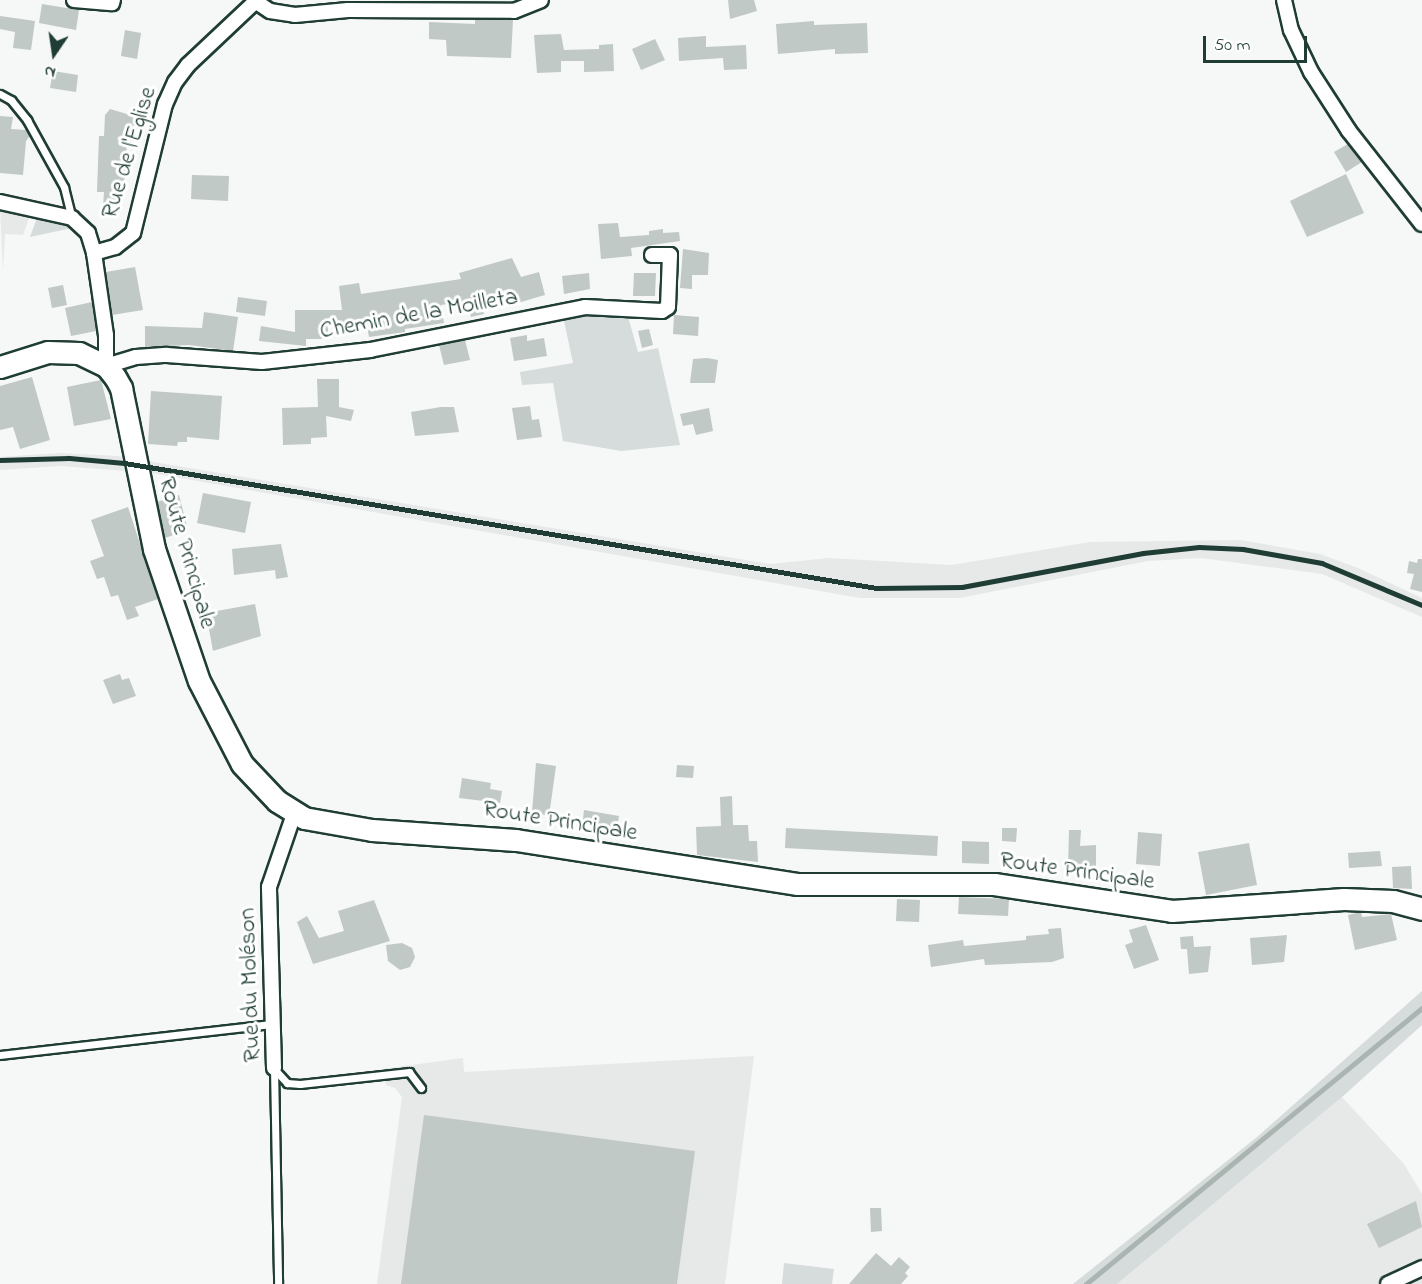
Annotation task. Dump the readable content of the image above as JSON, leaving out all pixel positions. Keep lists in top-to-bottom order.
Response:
{
  "streets": {
    "main road": ["Route Principale"],
    "street": ["Rue de l'Eglise", "Chemin de la Moilleta", "Rue du Moléson"]
  },
  "crossings": [
    ["Chemin de la Moilleta", "Route Principale"],
    ["Route Principale", "Rue du Moléson"]
  ],
  "scale_bar": "50 m",
  "north": "bottom"
}
